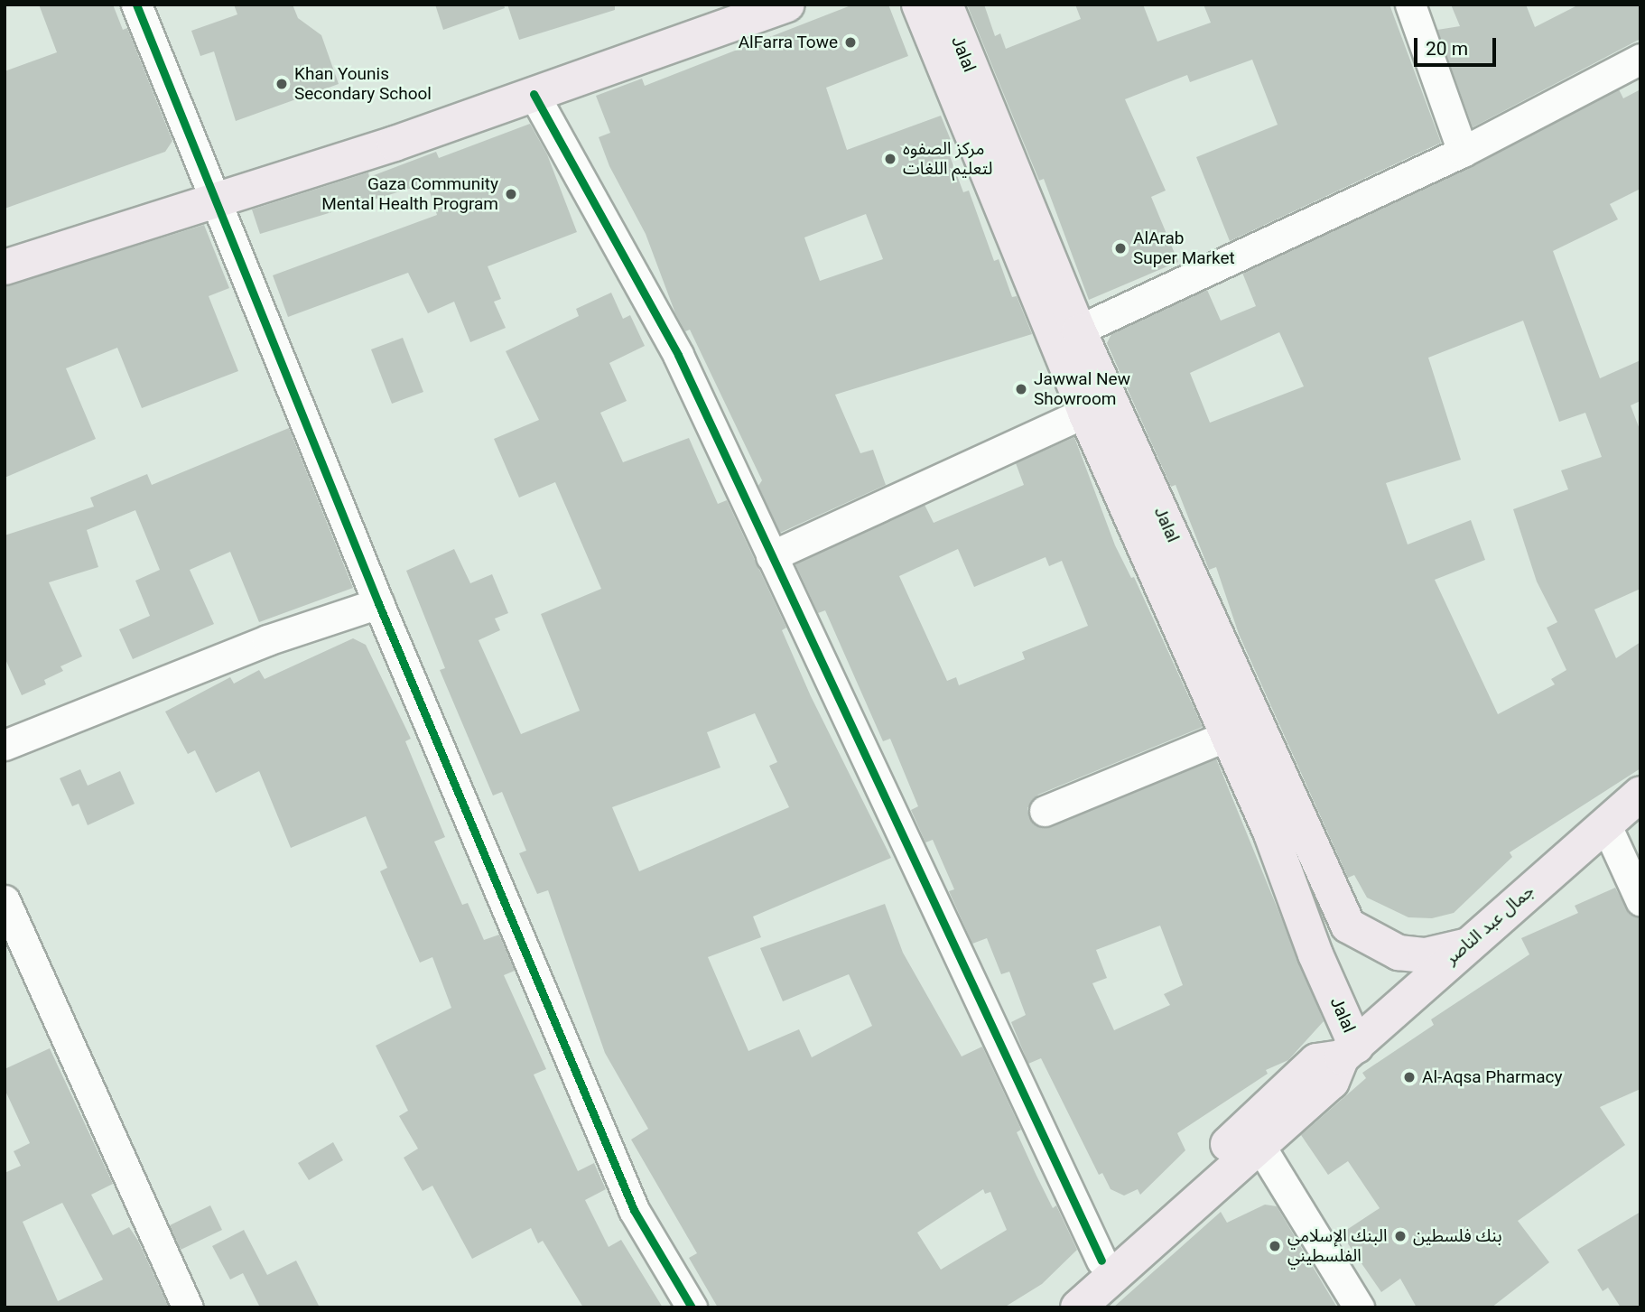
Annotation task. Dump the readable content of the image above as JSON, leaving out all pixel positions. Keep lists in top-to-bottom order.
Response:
{
  "streets": {
    "main road": ["Jalal", "جمال عبد الناصر"]
  },
  "crossings": [
    ["Jalal", "جمال عبد الناصر"]
  ],
  "places": [
    "AlFarra Towe",
    "Khan Younis Secondary School",
    "مركز الصفوه لتعليم اللغات",
    "Gaza Community Mental Health Program",
    "AlArab Super Market",
    "Jawwal New Showroom",
    "Al-Aqsa Pharmacy",
    "بنك فلسطين",
    "البنك الإسلامي الفلسطيني"
  ],
  "scale_bar": "20 m"
}
